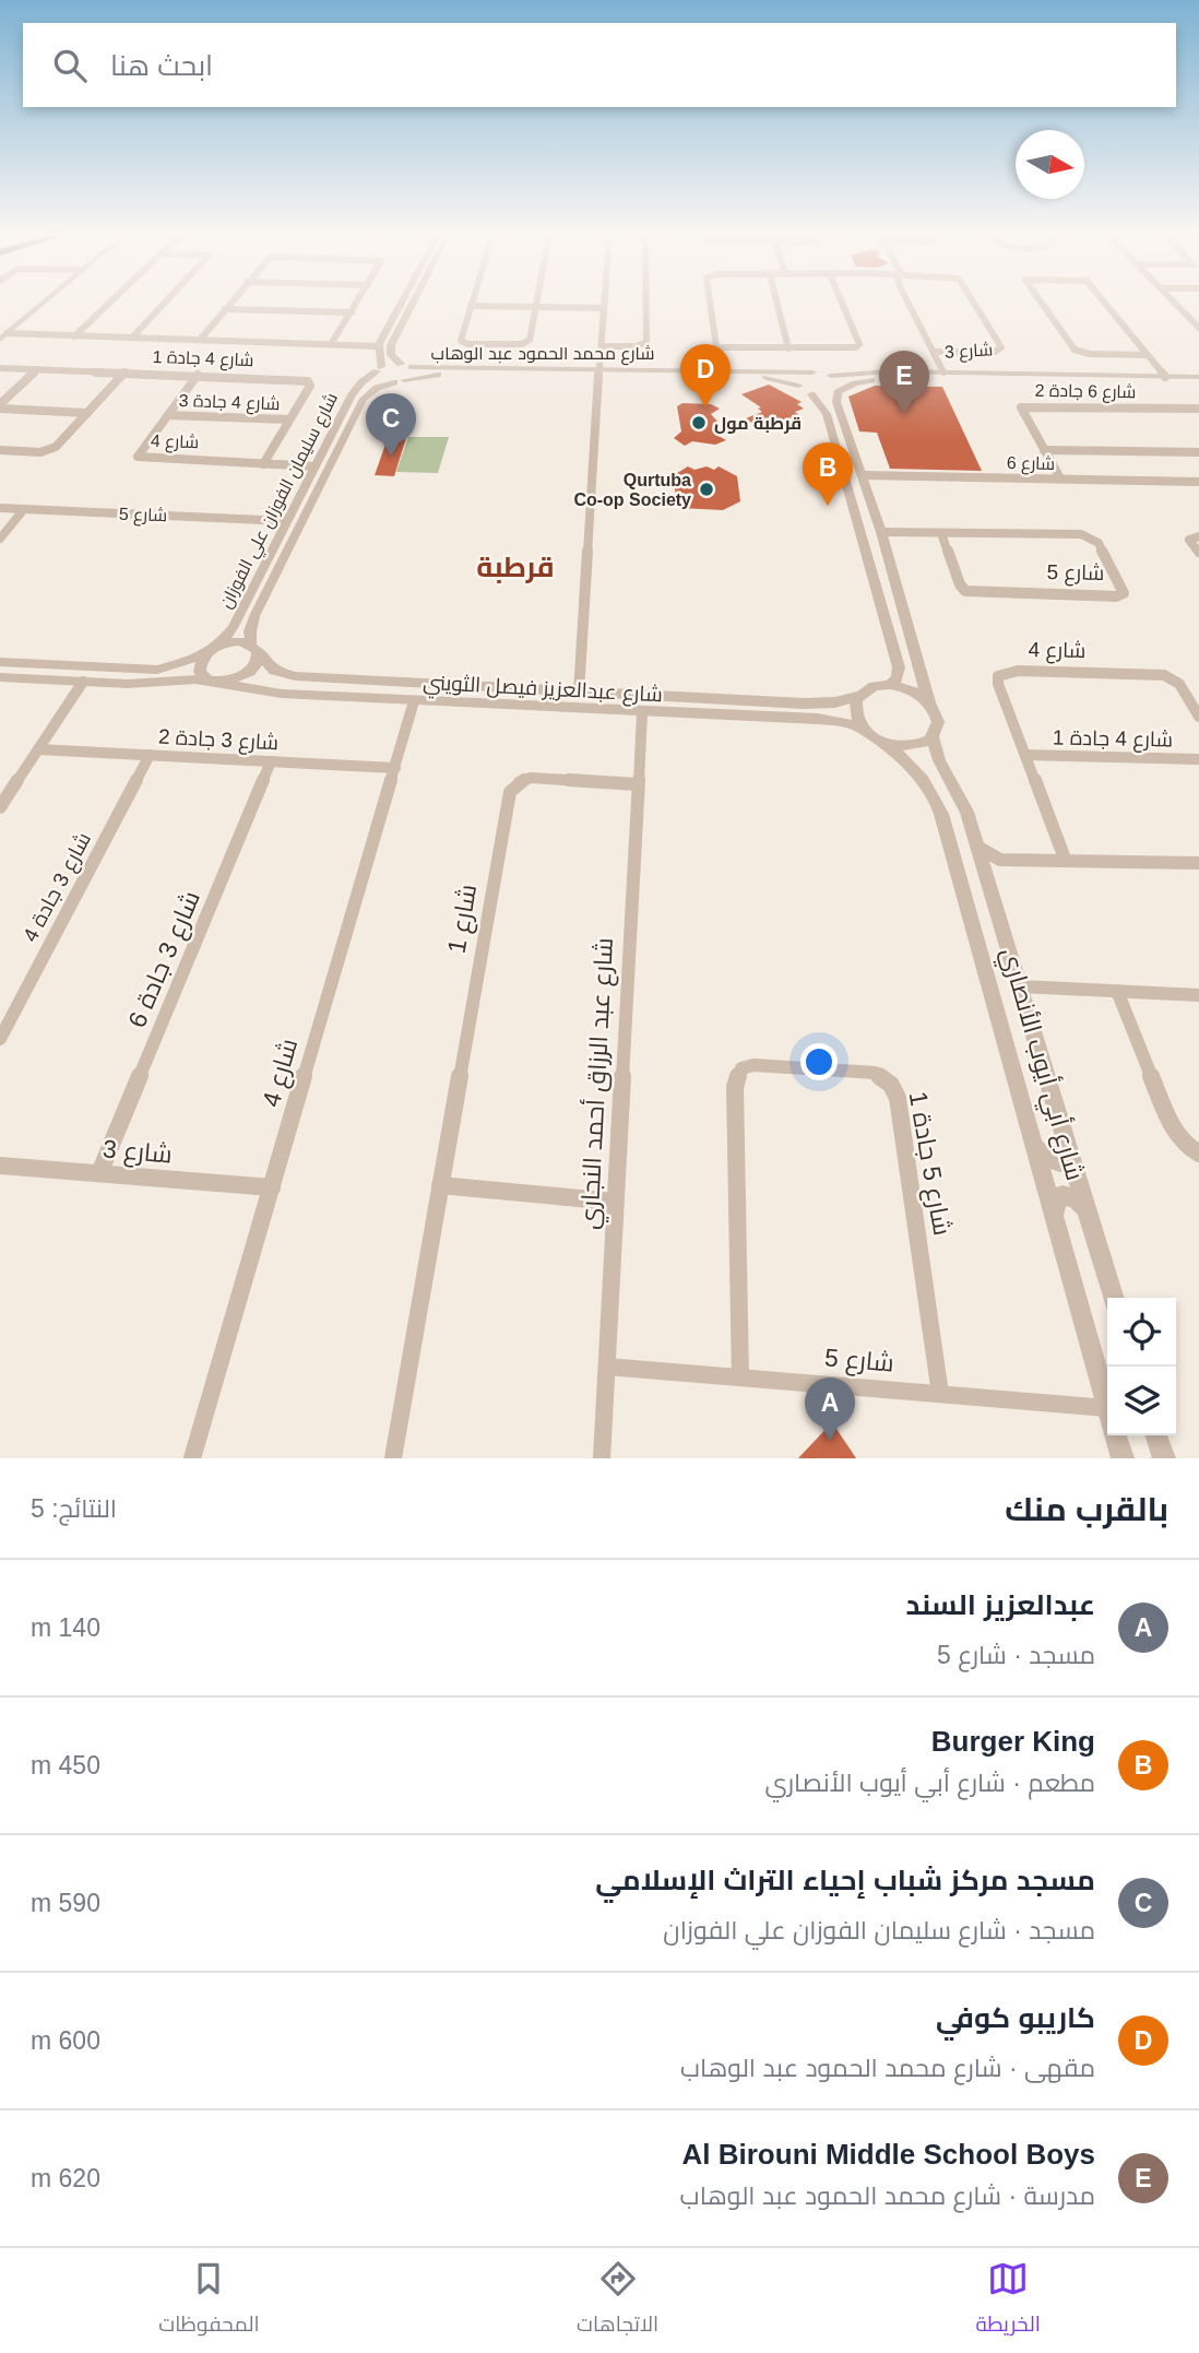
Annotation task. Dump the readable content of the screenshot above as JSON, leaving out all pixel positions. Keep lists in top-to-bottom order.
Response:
{
  "streets": {
    "street": [
      "شارع 3",
      "شارع محمد الحمود عبد الوهاب",
      "شارع 4 جادة 1",
      "شارع 6 جادة 2",
      "شارع 4 جادة 3",
      "شارع 4",
      "شارع 6",
      "شارع سليمان الفوزان علي الفوزان",
      "شارع 5",
      "شارع عبدالعزيز فيصل الثويني",
      "شارع 3 جادة 2",
      "شارع 3 جادة 4",
      "شارع 1",
      "شارع 3 جادة 6",
      "شارع أبي أيوب الأنصاري",
      "شارع عبد الرزاق أحمد النجاري",
      "شارع 5 جادة 1"
    ]
  },
  "crossings": [
    ["شارع 3", "شارع 4"],
    ["شارع 3", "شارع 3 جادة 6"],
    ["شارع محمد الحمود عبد الوهاب", "شارع سليمان الفوزان علي الفوزان"],
    ["شارع 4 جادة 1", "شارع 4 جادة 3"],
    ["شارع 4 جادة 1", "شارع 4"],
    ["شارع 6 جادة 2", "شارع 6"],
    ["شارع 4 جادة 3", "شارع 4"],
    ["شارع 4", "شارع سليمان الفوزان علي الفوزان"],
    ["شارع 4", "شارع عبدالعزيز فيصل الثويني"],
    ["شارع 4", "شارع 3 جادة 2"],
    ["شارع سليمان الفوزان علي الفوزان", "شارع 5"],
    ["شارع سليمان الفوزان علي الفوزان", "شارع عبدالعزيز فيصل الثويني"],
    ["شارع 5", "شارع عبد الرزاق أحمد النجاري"],
    ["شارع 5", "شارع 5 جادة 1"],
    ["شارع عبدالعزيز فيصل الثويني", "شارع أبي أيوب الأنصاري"],
    ["شارع عبدالعزيز فيصل الثويني", "شارع عبد الرزاق أحمد النجاري"],
    ["شارع 3 جادة 2", "شارع 3 جادة 4"],
    ["شارع 3 جادة 2", "شارع 3 جادة 6"],
    ["شارع 1", "شارع عبد الرزاق أحمد النجاري"]
  ],
  "districts": ["قرطبة"],
  "places": ["قرطبة مول", "Qurtuba Co-op Society"],
  "north": "right",
  "page": {
    "search": "ابحث هنا",
    "pins": [
      "D",
      "E",
      "C",
      "B",
      "A"
    ],
    "heading": ["بالقرب منك", "النتائج: 5"],
    "list": [
      {
        "mark": "A",
        "name": "عبدالعزيز السند",
        "note": "مسجد · شارع 5",
        "value": "140 m"
      },
      {
        "mark": "B",
        "name": "Burger King",
        "note": "مطعم · شارع أبي أيوب الأنصاري",
        "value": "450 m"
      },
      {
        "mark": "C",
        "name": "مسجد مركز شباب إحياء التراث الإسلامي",
        "note": "مسجد · شارع سليمان الفوزان علي الفوزان",
        "value": "590 m"
      },
      {
        "mark": "D",
        "name": "كاريبو كوفي",
        "note": "مقهى · شارع محمد الحمود عبد الوهاب",
        "value": "600 m"
      },
      {
        "mark": "E",
        "name": "Al Birouni Middle School Boys",
        "note": "مدرسة · شارع محمد الحمود عبد الوهاب",
        "value": "620 m"
      }
    ],
    "nav": ["الخريطة", "الاتجاهات", "المحفوظات"]
  }
}
